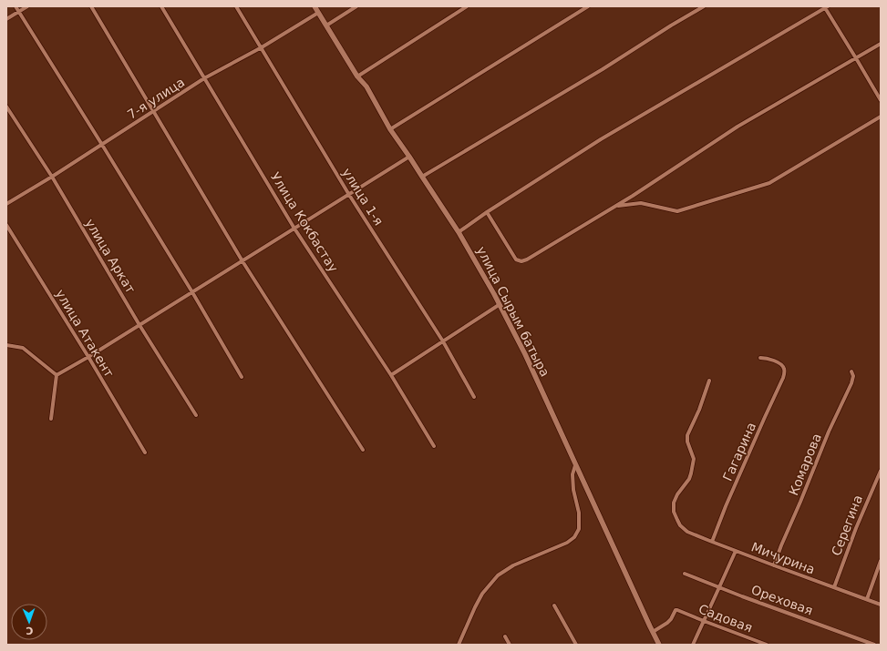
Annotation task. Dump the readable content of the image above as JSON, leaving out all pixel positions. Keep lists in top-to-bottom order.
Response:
{
  "streets": {
    "street": [
      "7-я улица",
      "улица 1-я",
      "Улица Кокбастау",
      "улица Аркат",
      "улица Сырым батыра",
      "улица Атакент",
      "Гагарина",
      "Комарова",
      "Серегина",
      "Мичурина",
      "Ореховая",
      "Садовая"
    ]
  },
  "crossings": [
    ["7-я улица", "улица 1-я"],
    ["7-я улица", "Улица Кокбастау"],
    ["7-я улица", "улица Аркат"],
    ["7-я улица", "улица Сырым батыра"],
    ["улица Сырым батыра", "Садовая"],
    ["Гагарина", "Мичурина"],
    ["Комарова", "Мичурина"],
    ["Серегина", "Мичурина"]
  ],
  "north": "bottom"
}
